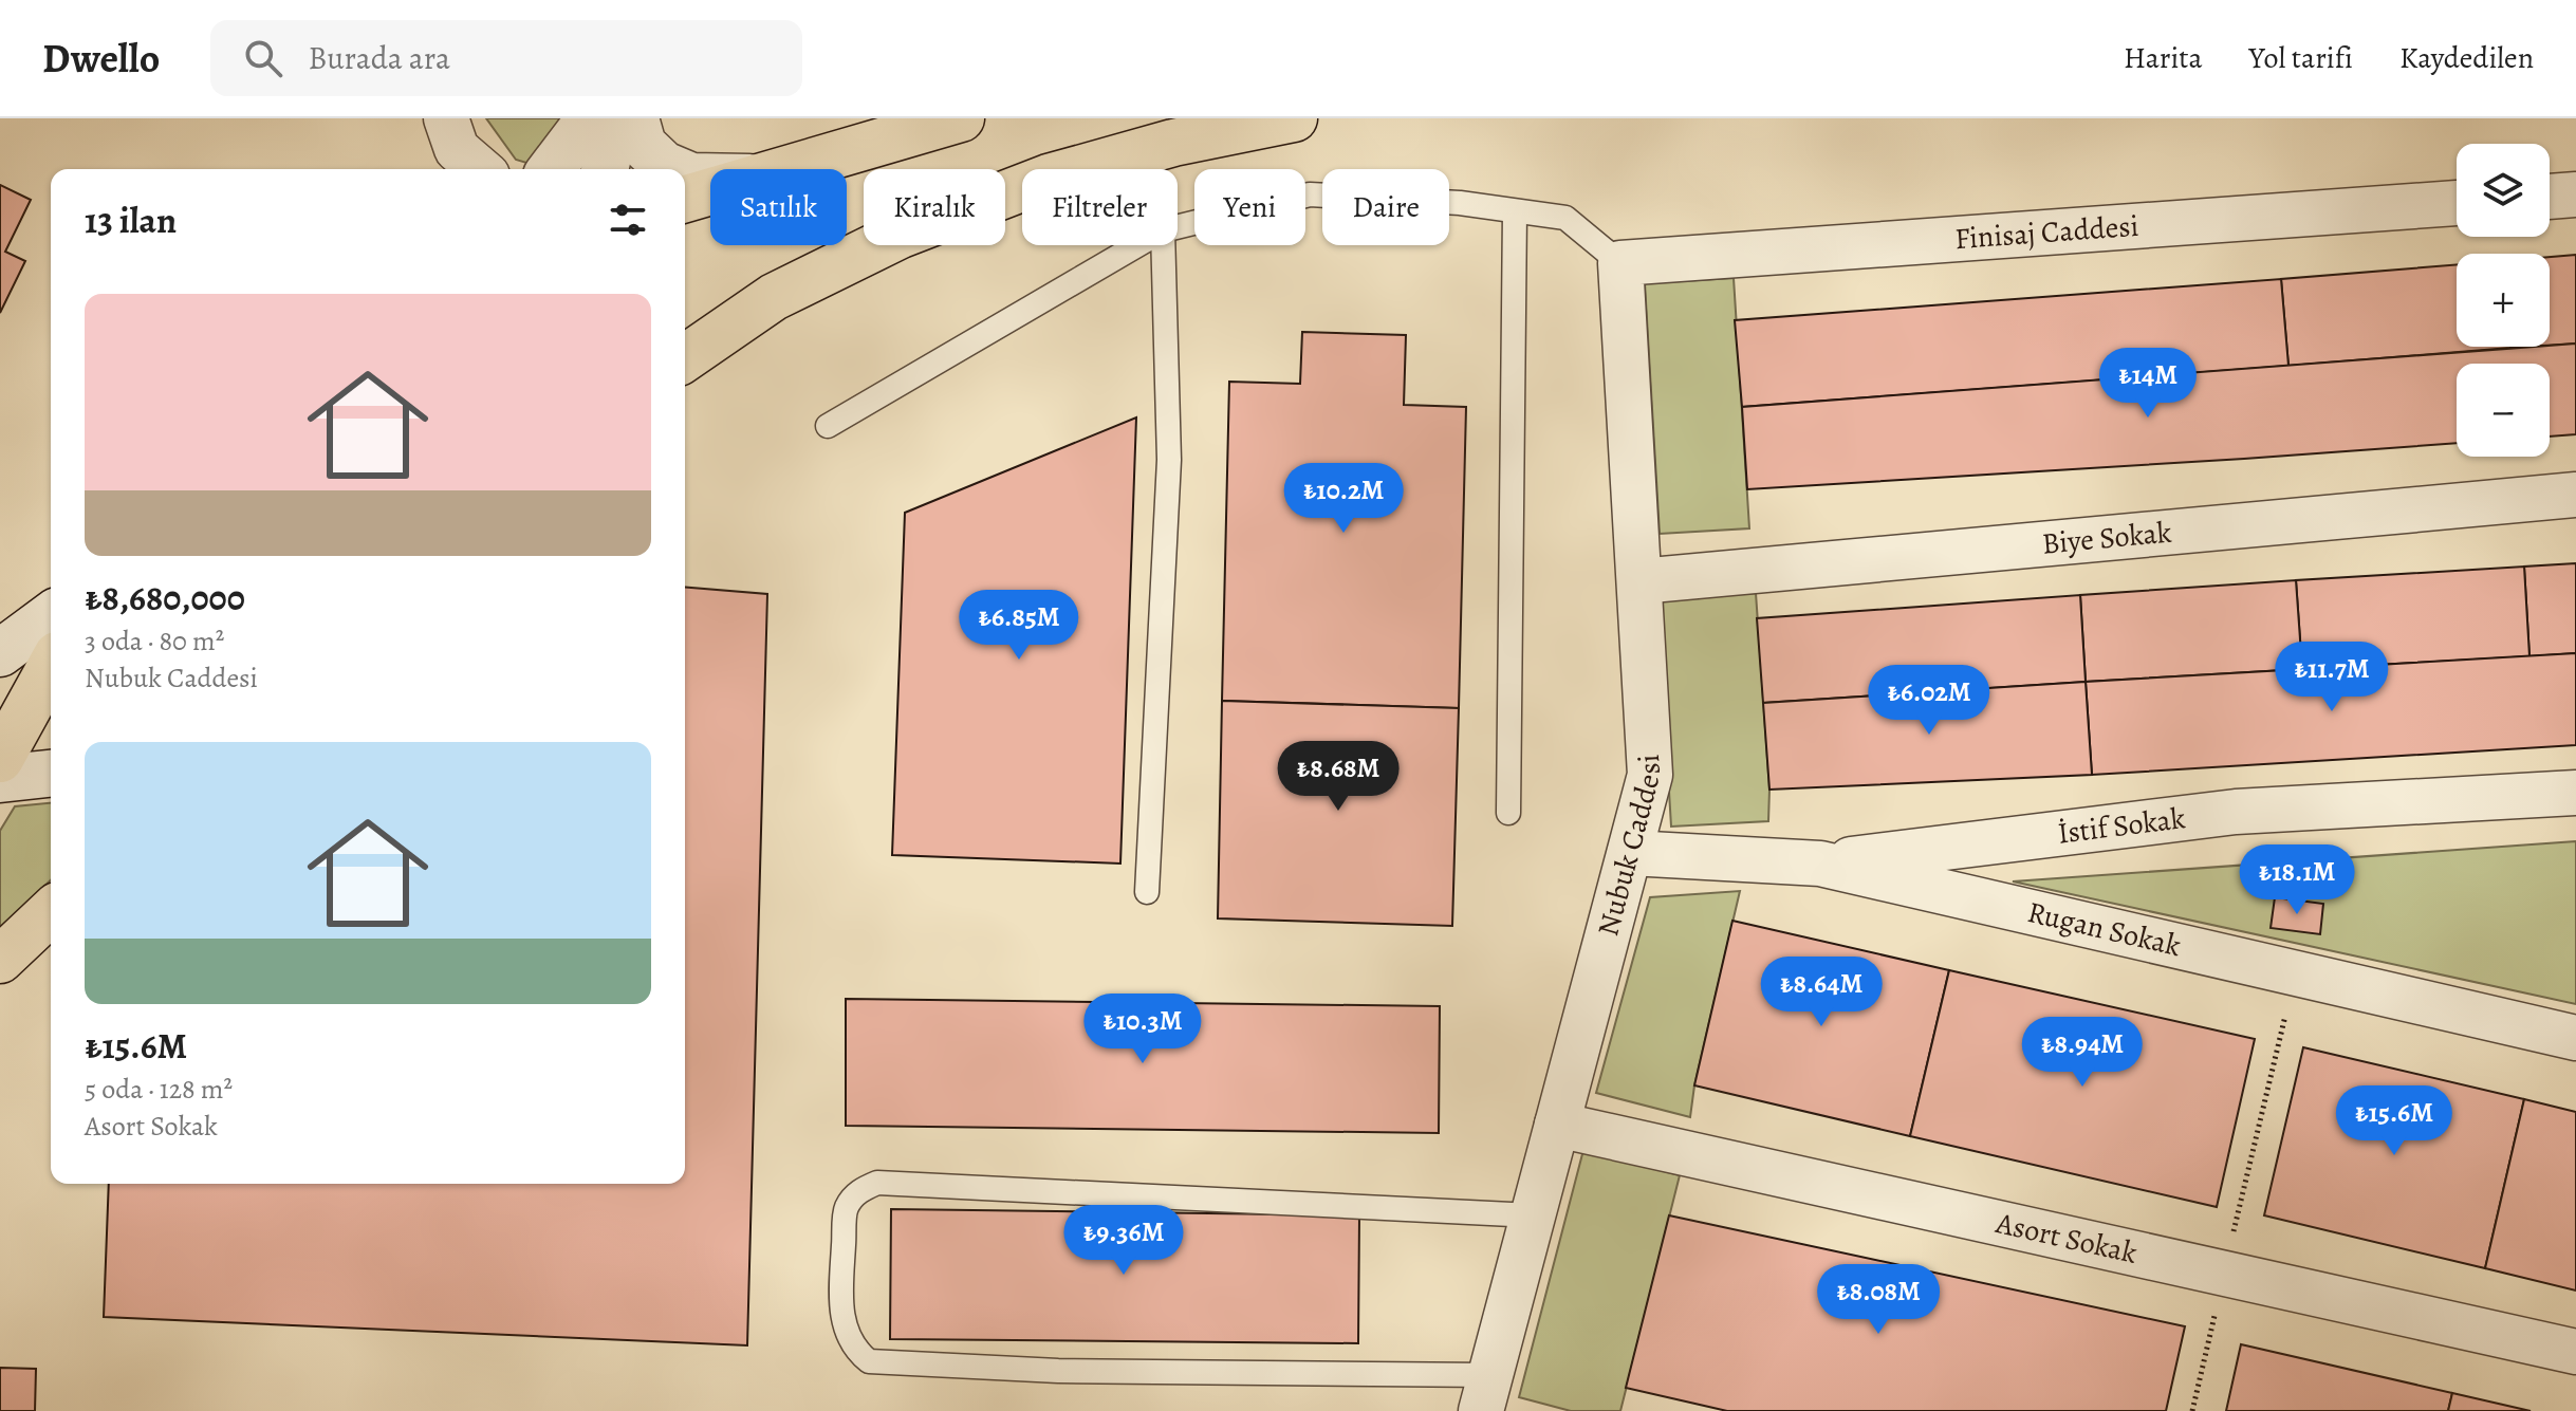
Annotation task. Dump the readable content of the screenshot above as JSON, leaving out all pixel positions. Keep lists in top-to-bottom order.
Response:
{
  "streets": {
    "street": [
      "Finisaj Caddesi",
      "Biye Sokak",
      "İstif Sokak",
      "Nubuk Caddesi",
      "Rugan Sokak",
      "Asort Sokak"
    ]
  },
  "crossings": [
    ["Finisaj Caddesi", "Nubuk Caddesi"],
    ["Biye Sokak", "Nubuk Caddesi"],
    ["İstif Sokak", "Rugan Sokak"],
    ["Nubuk Caddesi", "Rugan Sokak"],
    ["Nubuk Caddesi", "Asort Sokak"]
  ],
  "page": {
    "header": "Dwello",
    "search": "Burada ara",
    "nav": ["Harita", "Yol tarifi", "Kaydedilen"],
    "map_buttons": ["+", "−"],
    "chip": [
      "Satılık",
      "Kiralık",
      "Filtreler",
      "Yeni",
      "Daire"
    ],
    "heading": "13 ilan",
    "list": [
      {
        "name": "₺8,680,000",
        "note": "3 oda · 80 m² · Nubuk Caddesi"
      },
      {
        "name": "₺15.6M",
        "note": "5 oda · 128 m² · Asort Sokak"
      }
    ],
    "price": [
      "₺14M",
      "₺10.2M",
      "₺6.85M",
      "₺11.7M",
      "₺6.02M",
      "₺8.68M",
      "₺18.1M",
      "₺8.64M",
      "₺10.3M",
      "₺8.94M",
      "₺15.6M",
      "₺9.36M",
      "₺8.08M"
    ]
  }
}
